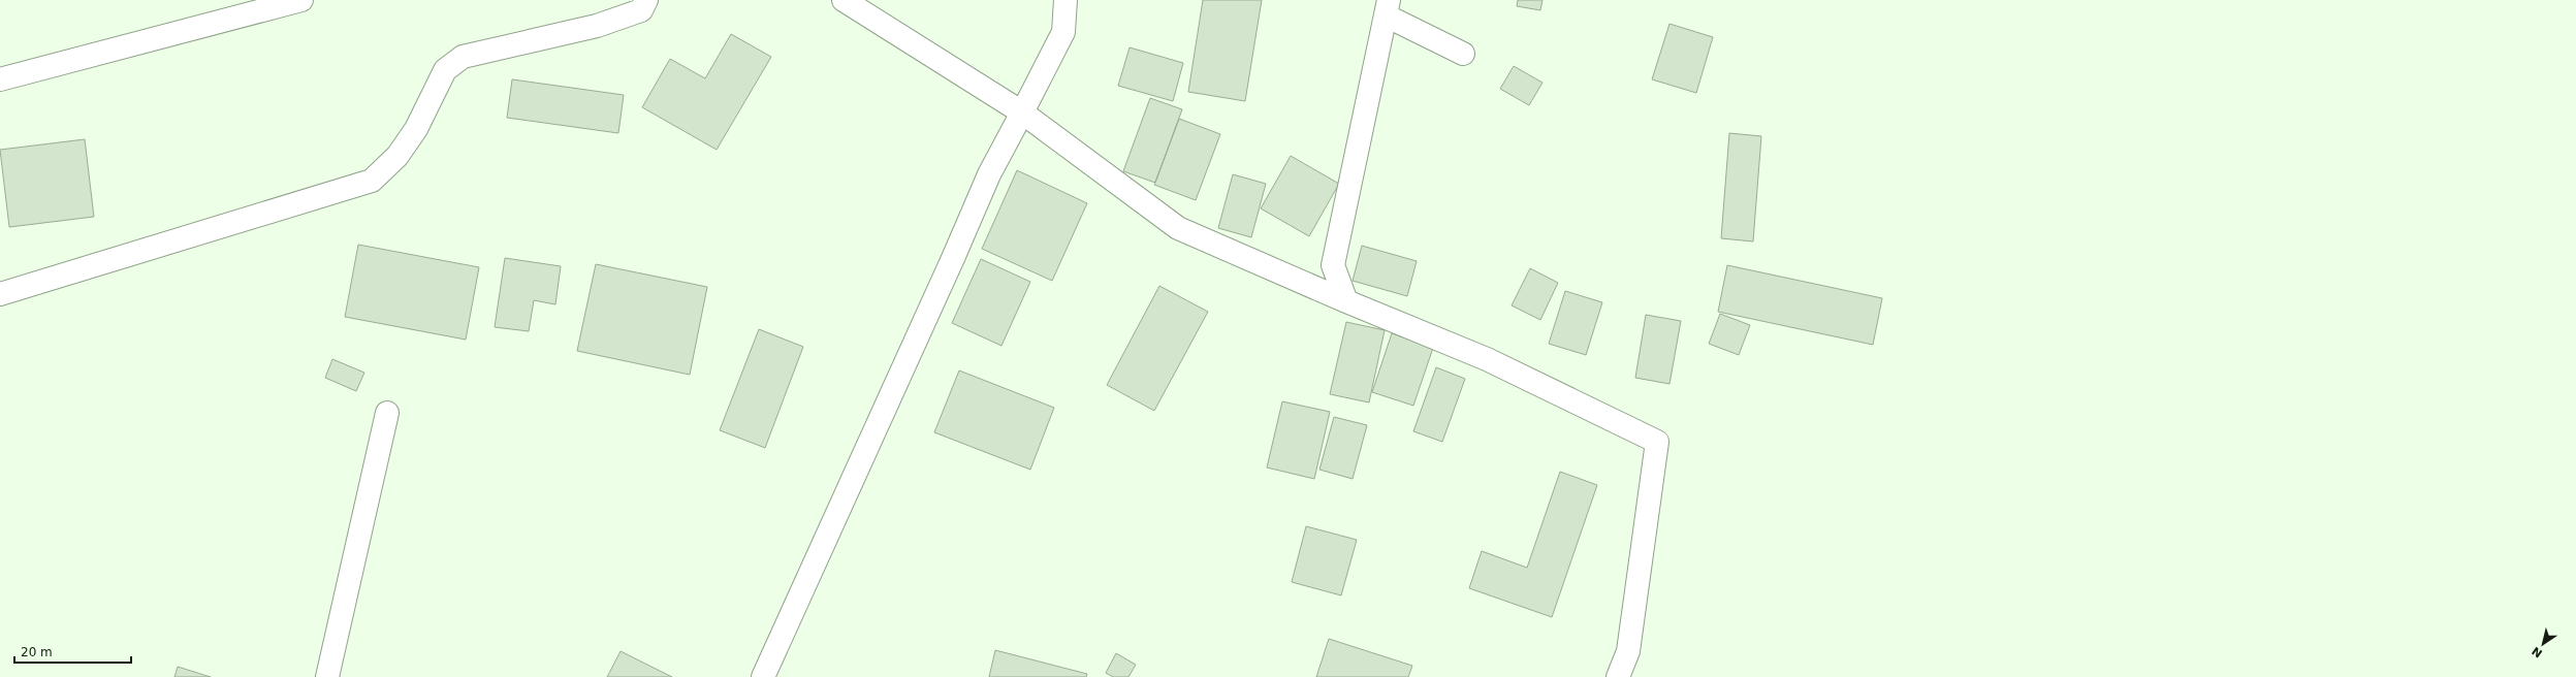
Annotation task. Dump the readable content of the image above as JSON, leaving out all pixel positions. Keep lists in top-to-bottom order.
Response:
{
  "scale_bar": "20 m",
  "north": "bottom left"
}
